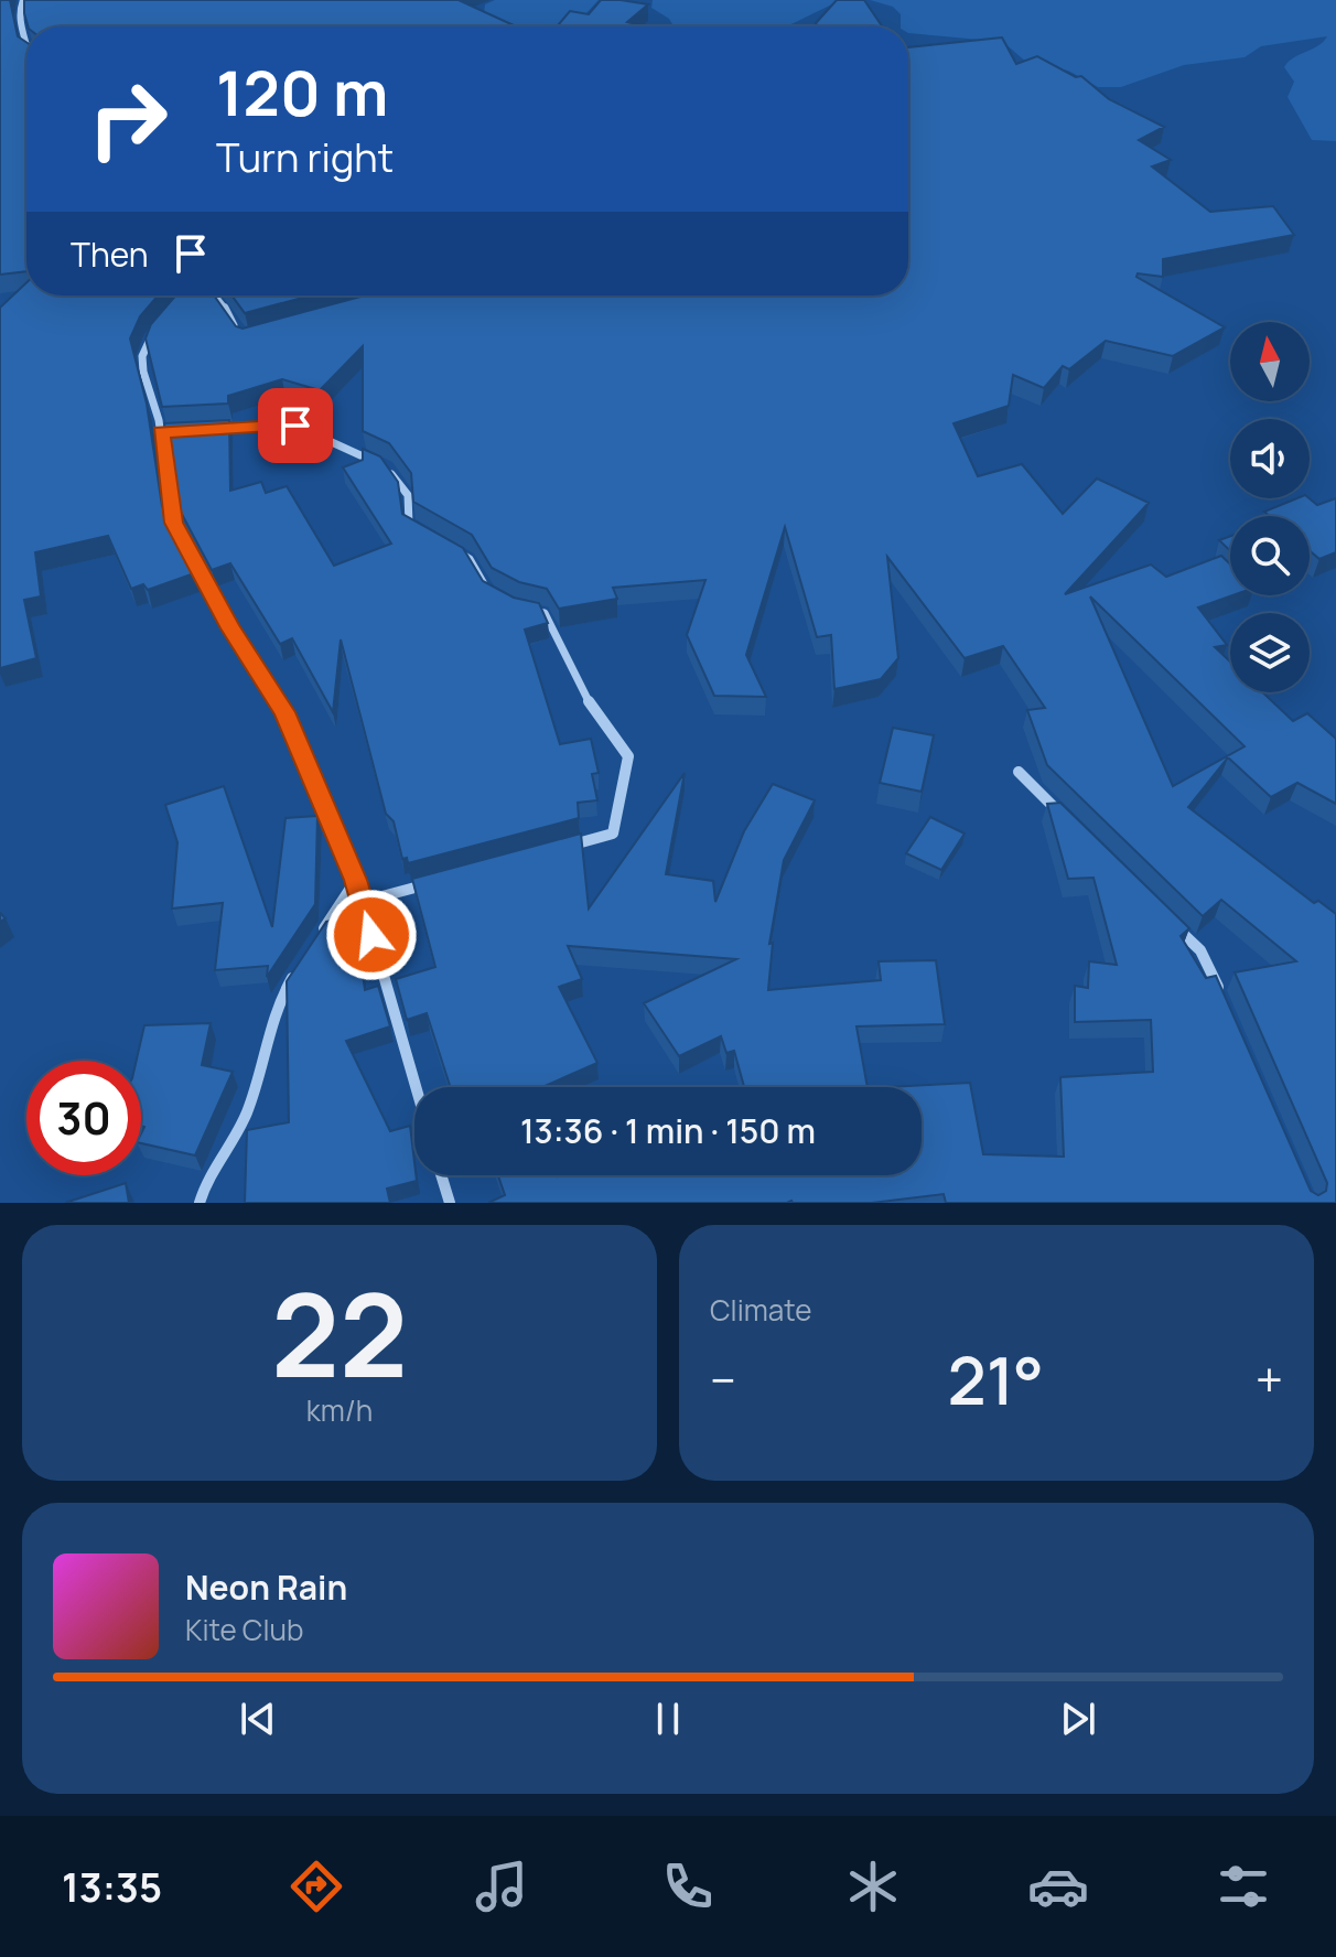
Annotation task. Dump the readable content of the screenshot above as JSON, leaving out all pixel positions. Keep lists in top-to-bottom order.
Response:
{
  "north": "top",
  "page": {
    "turn": ["120 m", "Turn right"],
    "then": "Then",
    "limit": "30",
    "trip": "13:36 · 1 min · 150 m",
    "tile": [
      ["22", "km/h"],
      "Climate"
    ],
    "heat": ["−", "21°", "+"],
    "song": ["Neon Rain", "Kite Club"],
    "tabs": "13:35"
  }
}
